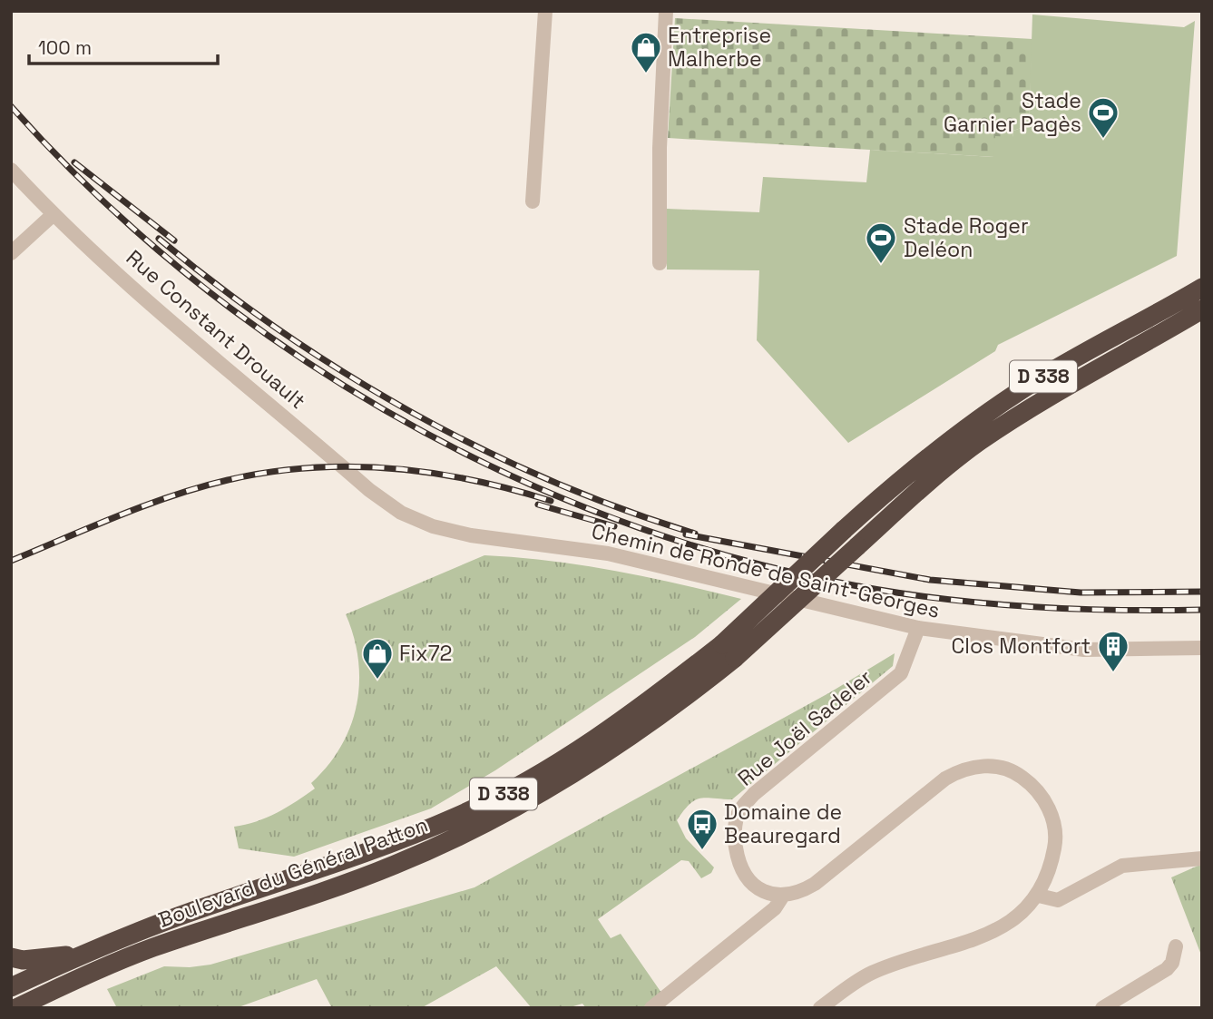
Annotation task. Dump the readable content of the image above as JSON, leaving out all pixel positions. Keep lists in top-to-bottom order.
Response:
{
  "streets": {
    "highway": ["D 338", "Boulevard du Général Patton"],
    "street": ["Rue Constant Drouault", "Chemin de Ronde de Saint-Georges", "Rue Joël Sadeler"]
  },
  "crossings": [
    ["Rue Constant Drouault", "Chemin de Ronde de Saint-Georges"],
    ["D 338", "Boulevard du Général Patton"],
    ["Chemin de Ronde de Saint-Georges", "Rue Joël Sadeler"]
  ],
  "places": {
    "shop": ["Entreprise Malherbe", "Fix72"],
    "sports": ["Stade Garnier Pagès", "Stade Roger Deléon"],
    "building": ["Clos Montfort"],
    "bus stop": ["Domaine de Beauregard"]
  },
  "scale_bar": "100 m"
}
